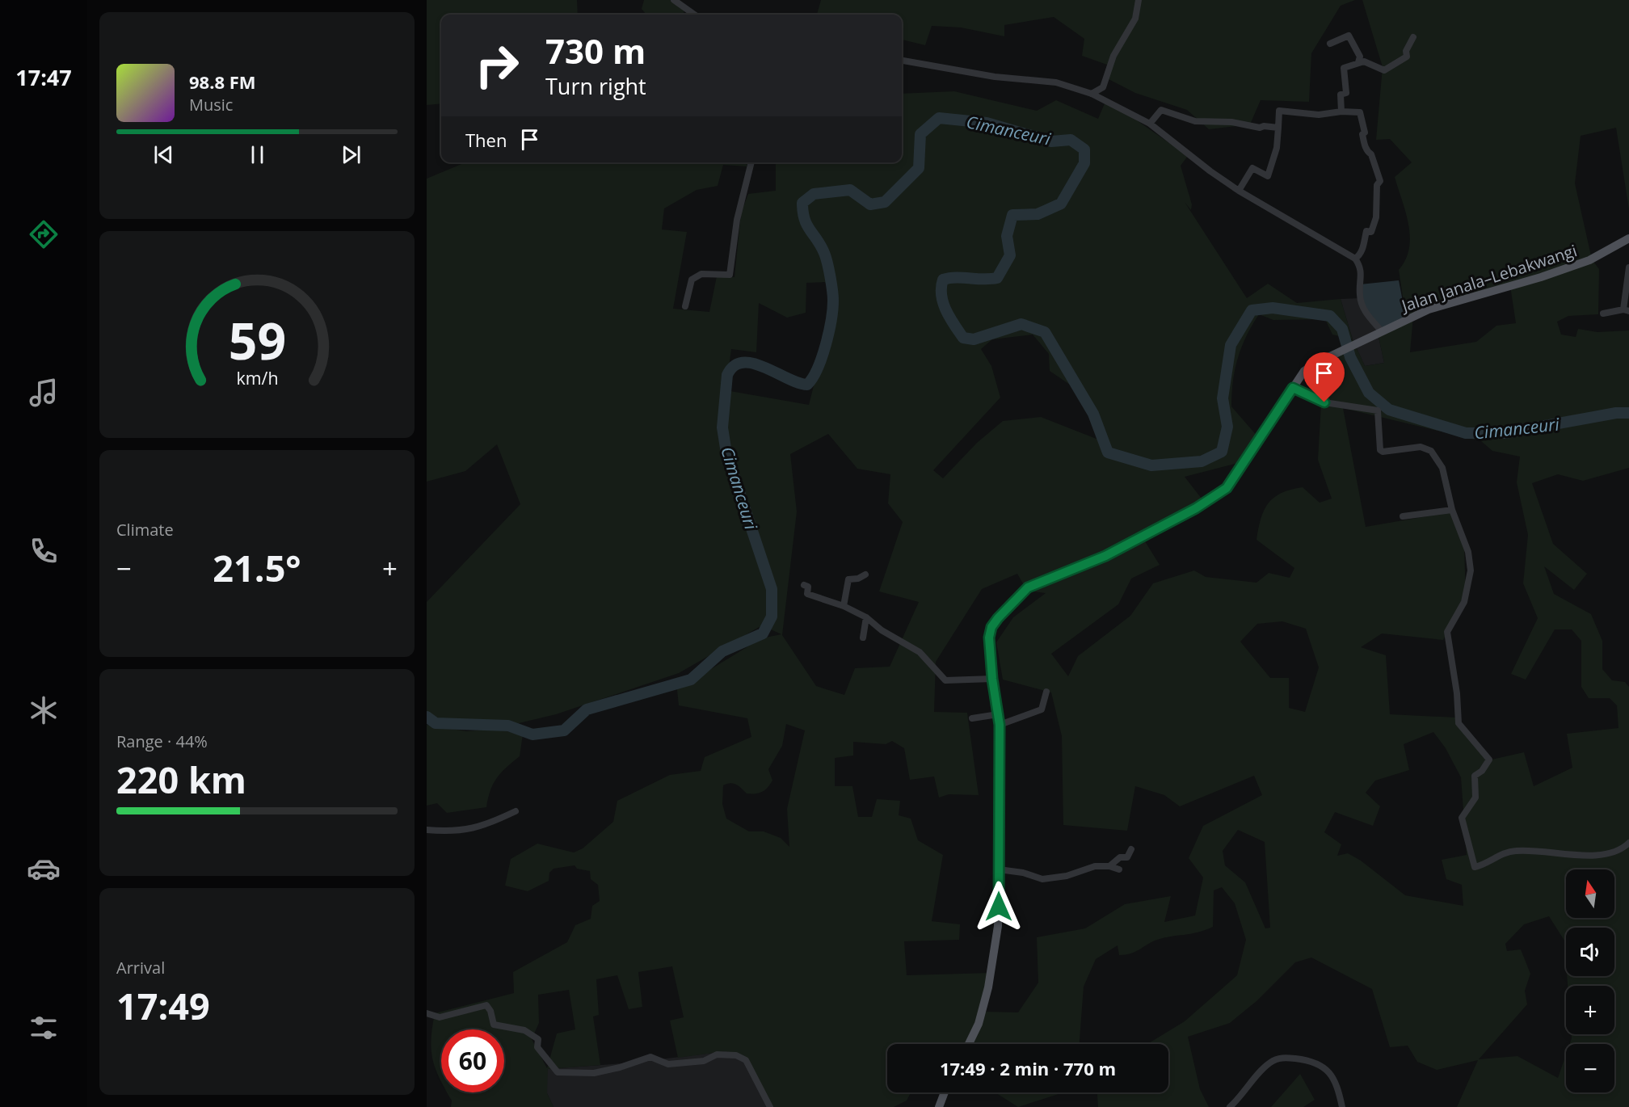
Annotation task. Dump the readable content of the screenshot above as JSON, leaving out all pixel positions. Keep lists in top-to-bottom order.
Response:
{
  "streets": {
    "main road": ["Jalan Janala–Lebakwangi"]
  },
  "water": ["Cimanceuri"],
  "north": "top",
  "page": {
    "tabs": "17:47",
    "turn": ["730 m", "Turn right"],
    "song": ["98.8 FM", "Music"],
    "then": "Then",
    "tile": [
      "Climate",
      ["Range · 44%", "220 km"],
      ["Arrival", "17:49"]
    ],
    "heat": ["−", "21.5°", "+"],
    "map_buttons": ["+", "−"],
    "limit": "60",
    "trip": "17:49 · 2 min · 770 m",
    "gauge": ["59", "km/h"]
  }
}
